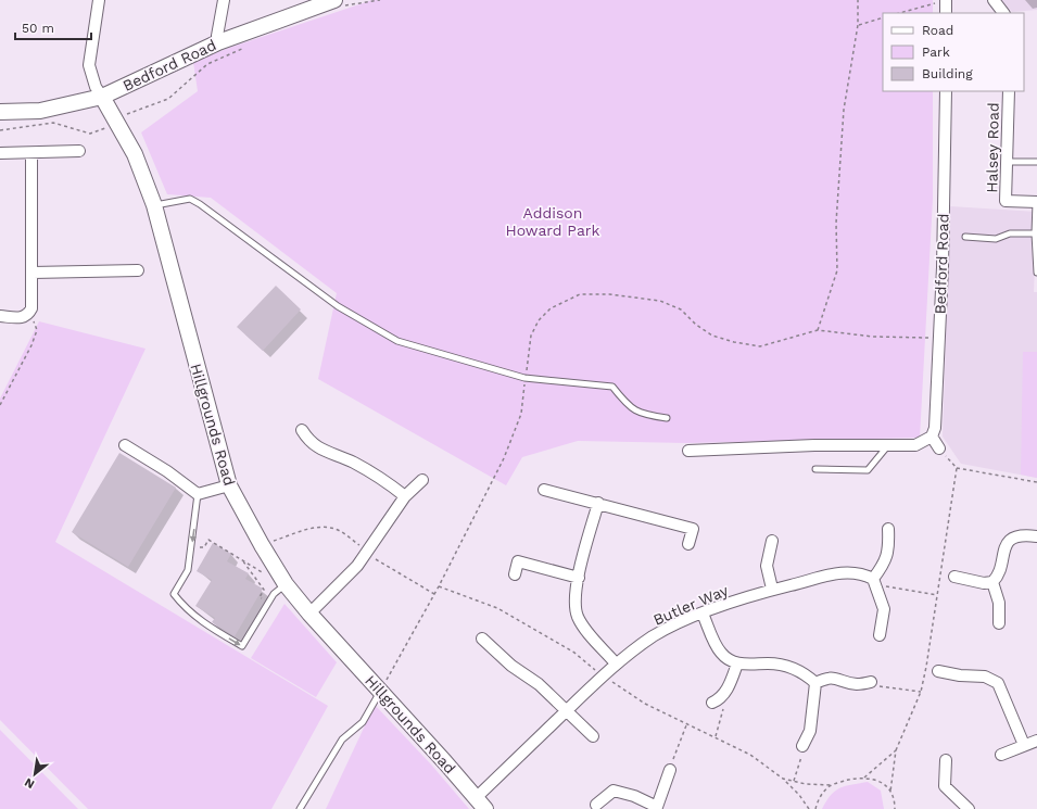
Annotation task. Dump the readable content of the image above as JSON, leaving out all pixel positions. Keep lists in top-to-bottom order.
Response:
{
  "streets": {
    "street": [
      "Bedford Road",
      "Halsey Road",
      "Hillgrounds Road",
      "Butler Way"
    ]
  },
  "crossings": [
    ["Bedford Road", "Hillgrounds Road"],
    ["Hillgrounds Road", "Butler Way"]
  ],
  "parks": ["Addison Howard Park"],
  "legend": ["Road", "Park", "Building"],
  "scale_bar": "50 m",
  "north": "bottom left"
}
